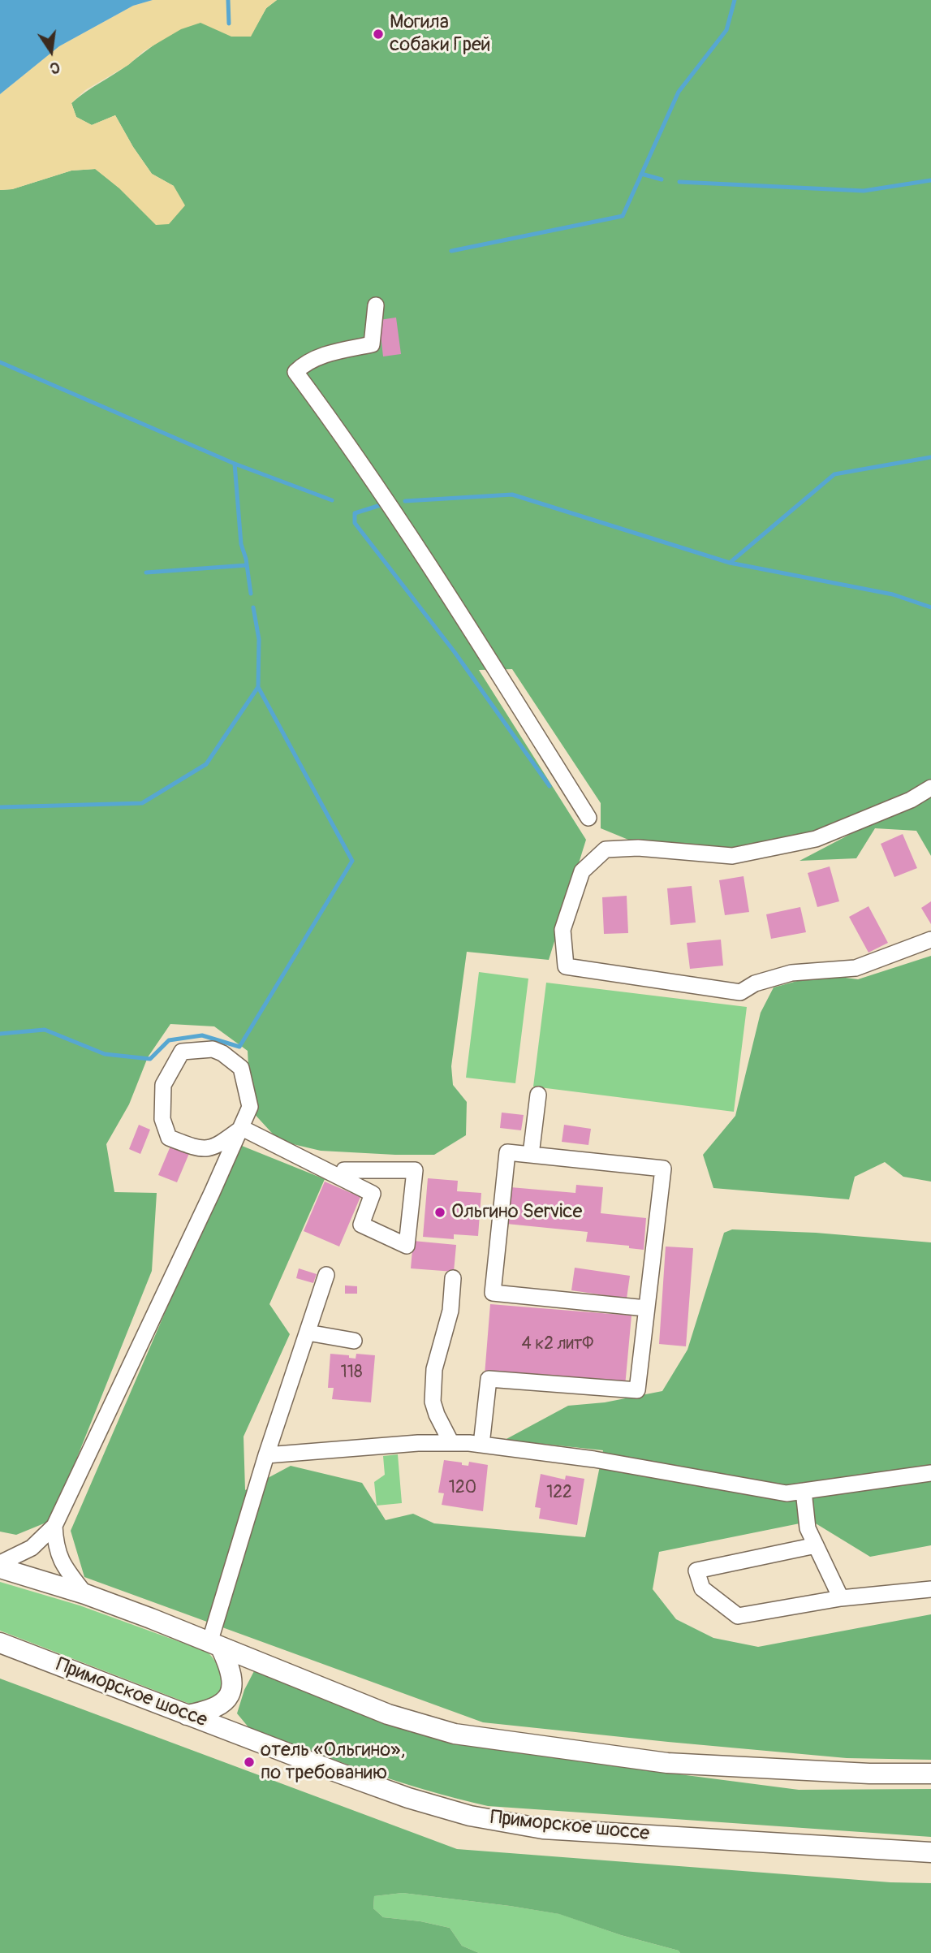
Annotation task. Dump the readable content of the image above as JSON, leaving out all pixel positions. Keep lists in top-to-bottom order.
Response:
{
  "streets": {
    "main road": ["Приморское шоссе"]
  },
  "places": ["Могила собаки Грей", "Ольгино Service", "отель «Ольгино», по требованию"],
  "house_numbers": [
    "4 к2 литФ",
    "118",
    "120",
    "122"
  ],
  "north": "bottom"
}
